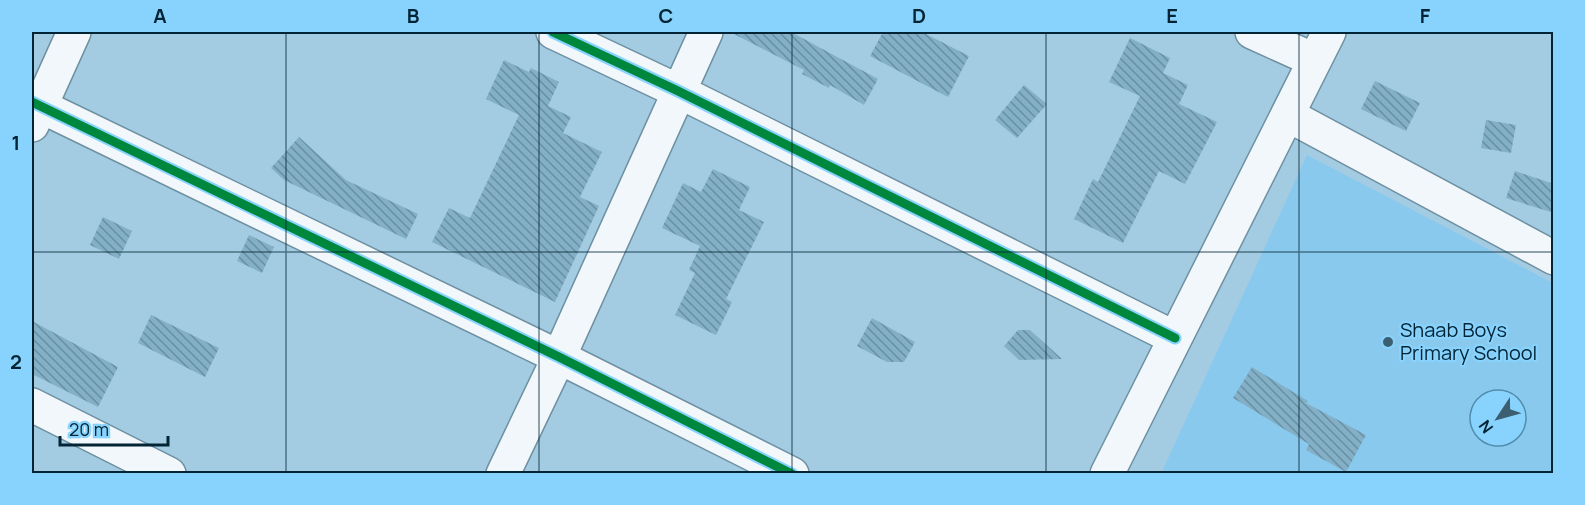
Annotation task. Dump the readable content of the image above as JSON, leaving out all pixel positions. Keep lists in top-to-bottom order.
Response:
{
  "places": ["Shaab Boys Primary School"],
  "scale_bar": "20 m",
  "north": "bottom left",
  "grid": {
    "columns": [
      "A",
      "B",
      "C",
      "D",
      "E",
      "F"
    ],
    "rows": ["1", "2"]
  }
}
